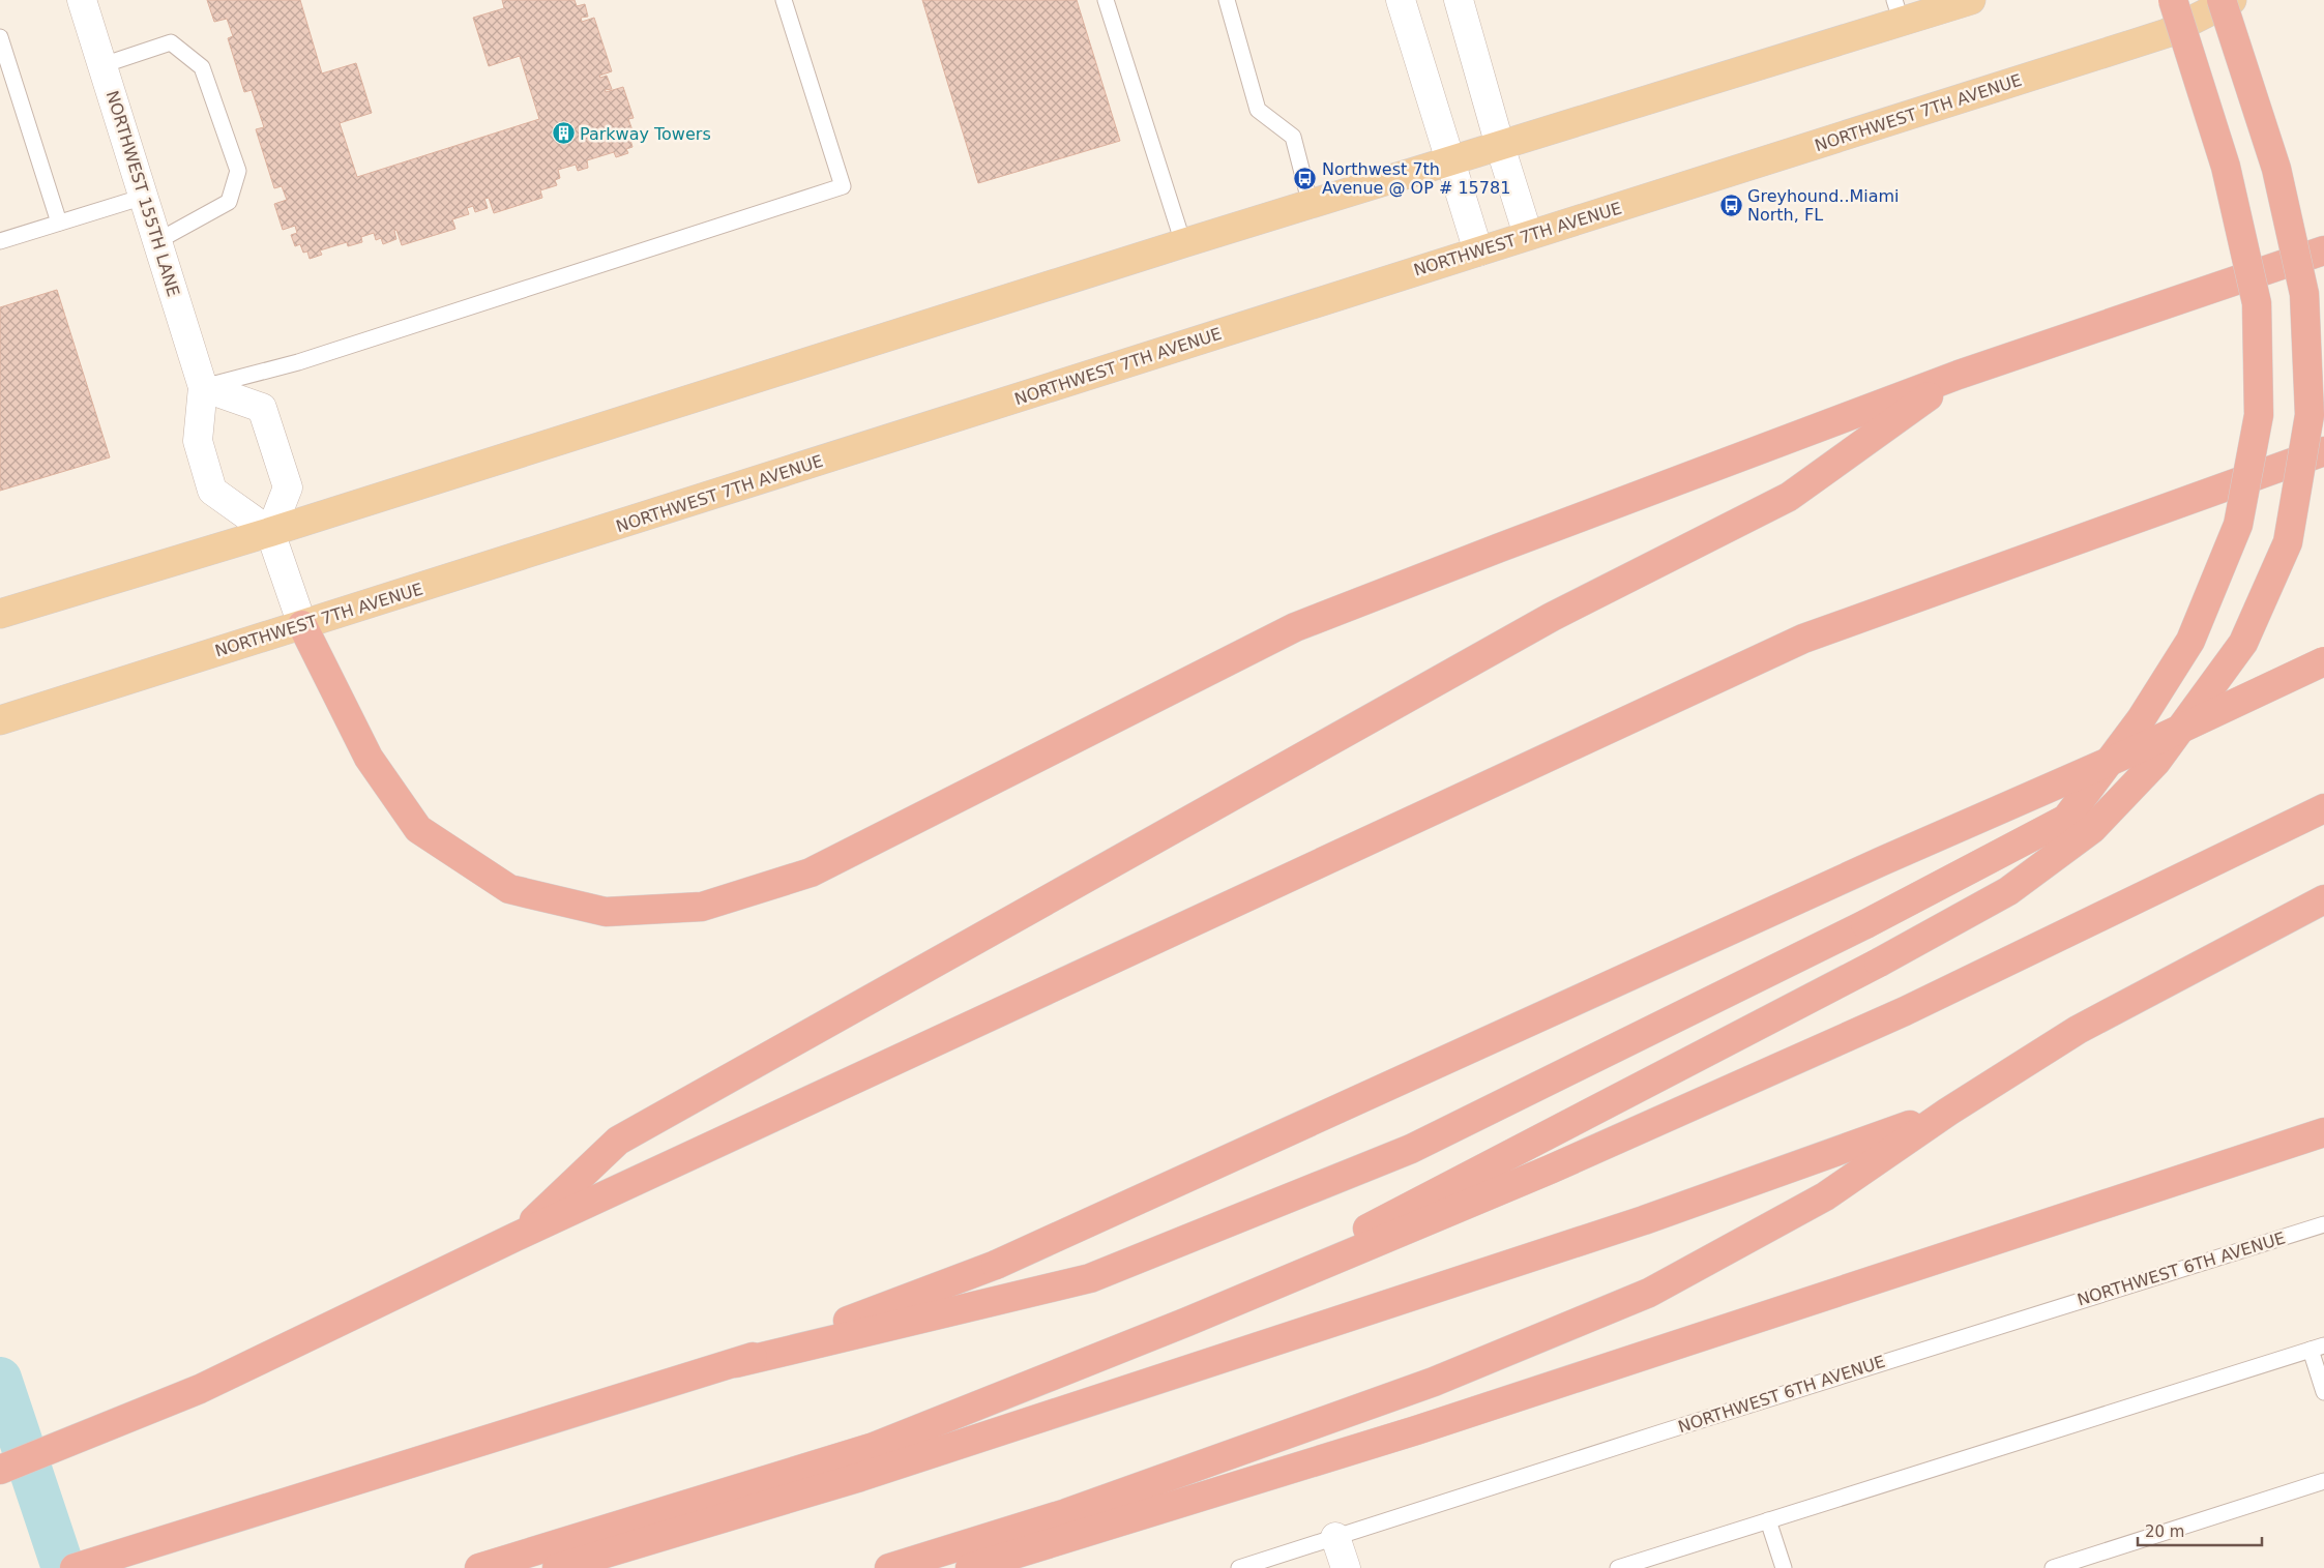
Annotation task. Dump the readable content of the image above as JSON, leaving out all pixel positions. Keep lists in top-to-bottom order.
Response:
{
  "streets": {
    "main road": ["NORTHWEST 7TH AVENUE"],
    "street": ["NORTHWEST 155TH LANE"],
    "lane": ["NORTHWEST 6TH AVENUE"]
  },
  "places": {
    "building": ["Parkway Towers"],
    "bus stop": ["Northwest 7th Avenue @ OP # 15781", "Greyhound..Miami North, FL"]
  },
  "scale_bar": "20 m"
}
